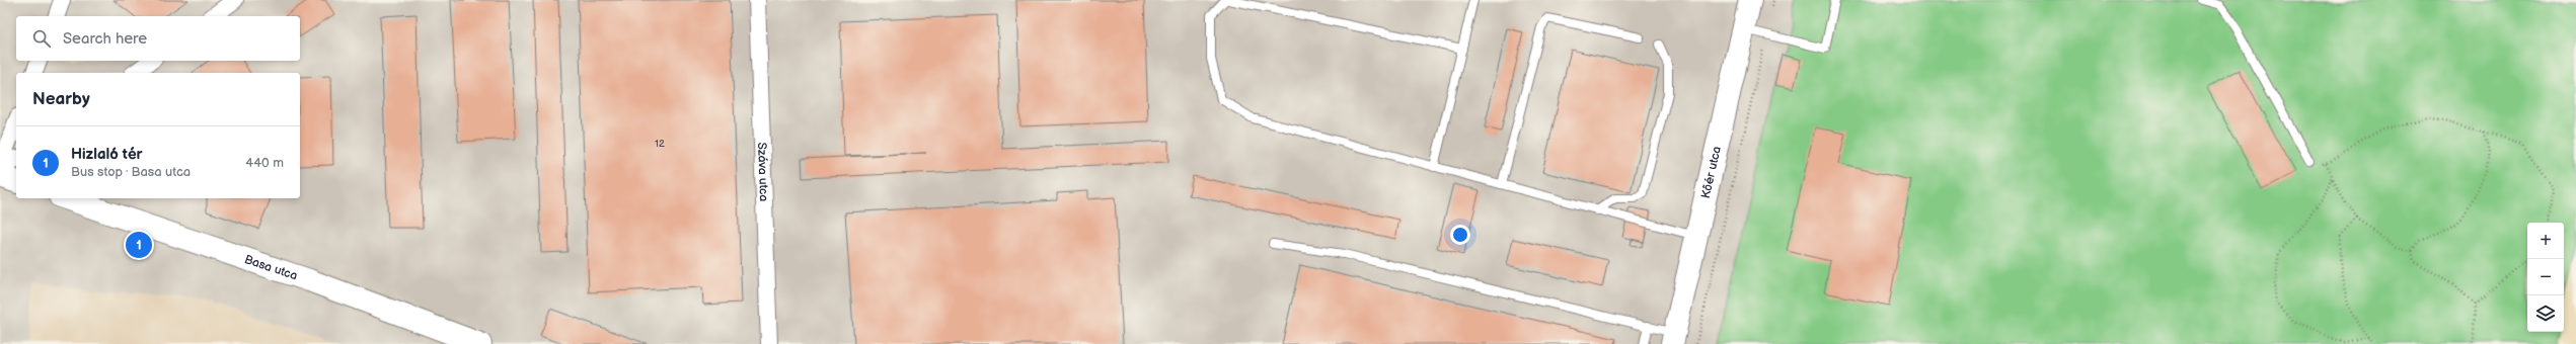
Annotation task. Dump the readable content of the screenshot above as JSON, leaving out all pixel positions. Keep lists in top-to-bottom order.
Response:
{
  "streets": {
    "street": ["Száva utca", "Kőér utca", "Basa utca"]
  },
  "house_numbers": ["12"],
  "page": {
    "search": "Search here",
    "heading": "Nearby",
    "list": [
      {
        "mark": "1",
        "name": "Hizlaló tér",
        "note": "Bus stop · Basa utca",
        "value": "440 m"
      }
    ],
    "map_buttons": ["+", "−"],
    "pins": "1"
  }
}
